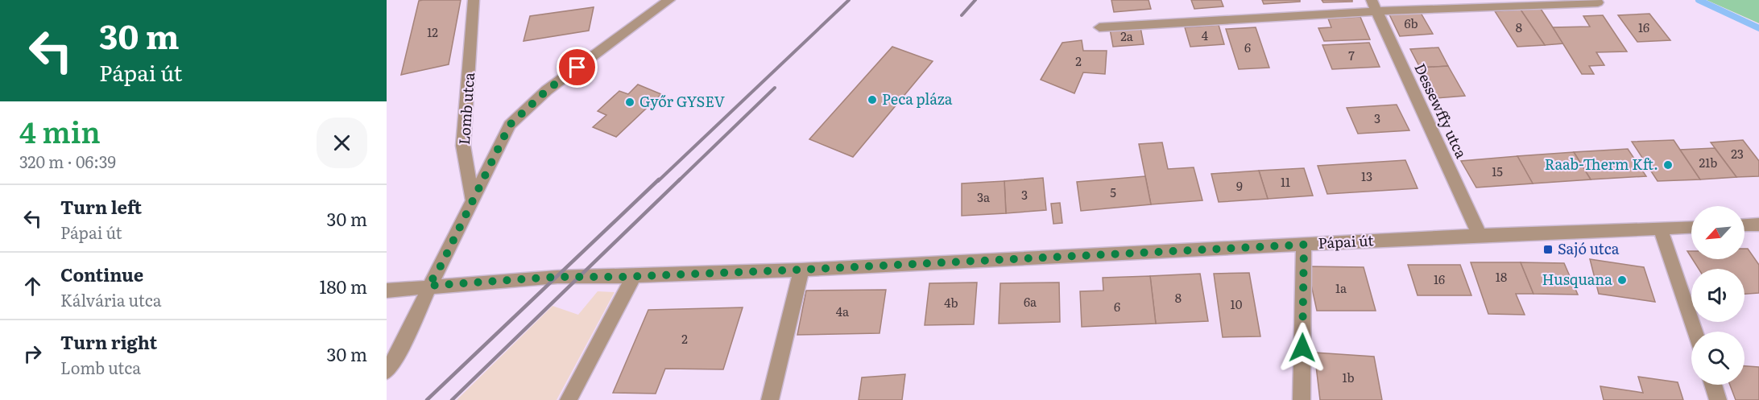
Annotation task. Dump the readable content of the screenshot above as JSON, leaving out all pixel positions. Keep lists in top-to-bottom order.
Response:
{
  "streets": {
    "street": ["Lomb utca", "Dessewffy utca", "Pápai út"]
  },
  "crossings": [
    ["Dessewffy utca", "Pápai út"]
  ],
  "places": {
    "other": [
      "Peca pláza",
      "Győr GYSEV",
      "Raab-Therm Kft.",
      "Husquana"
    ],
    "transit": ["Sajó utca"]
  },
  "house_numbers": [
    "6b",
    "8",
    "16",
    "12",
    "4",
    "2a",
    "6",
    "7",
    "2",
    "3",
    "23",
    "21b",
    "15",
    "13",
    "11",
    "9",
    "5",
    "3",
    "3a",
    "18",
    "16",
    "1a",
    "8",
    "6a",
    "4b",
    "10",
    "6",
    "4a",
    "2",
    "1b"
  ],
  "north": "bottom left",
  "page": {
    "turn": ["30 m", "Pápai út"],
    "heading": ["4 min", "320 m · 06:39"],
    "list": [
      {
        "name": "Turn left",
        "note": "Pápai út",
        "value": "30 m"
      },
      {
        "name": "Continue",
        "note": "Kálvária utca",
        "value": "180 m"
      },
      {
        "name": "Turn right",
        "note": "Lomb utca",
        "value": "30 m"
      }
    ]
  }
}
